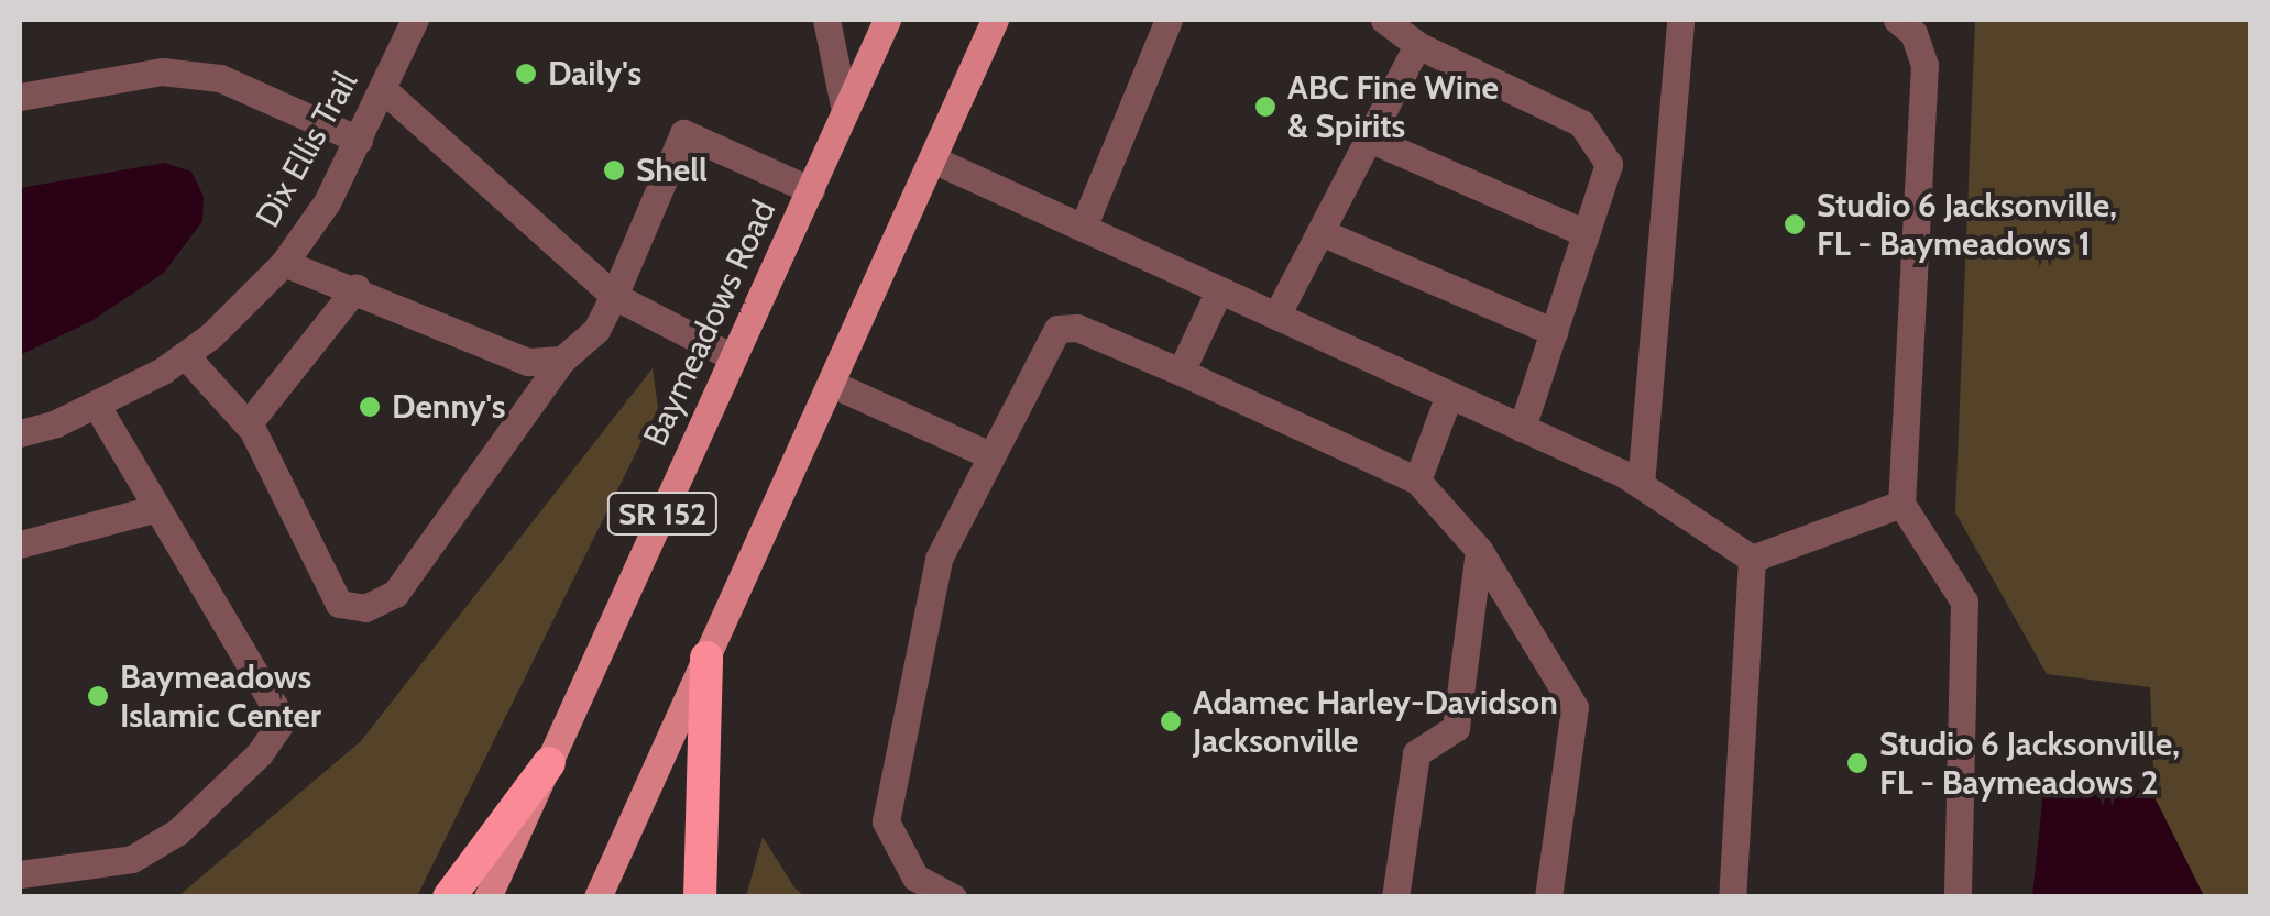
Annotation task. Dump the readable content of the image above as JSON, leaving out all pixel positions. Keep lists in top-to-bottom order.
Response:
{
  "streets": {
    "main road": ["Baymeadows Road", "SR 152"],
    "street": ["Dix Ellis Trail"]
  },
  "places": [
    "Daily's",
    "ABC Fine Wine & Spirits",
    "Shell",
    "Studio 6 Jacksonville, FL - Baymeadows 1",
    "Denny's",
    "Baymeadows Islamic Center",
    "Adamec Harley-Davidson Jacksonville",
    "Studio 6 Jacksonville, FL - Baymeadows 2"
  ]
}
